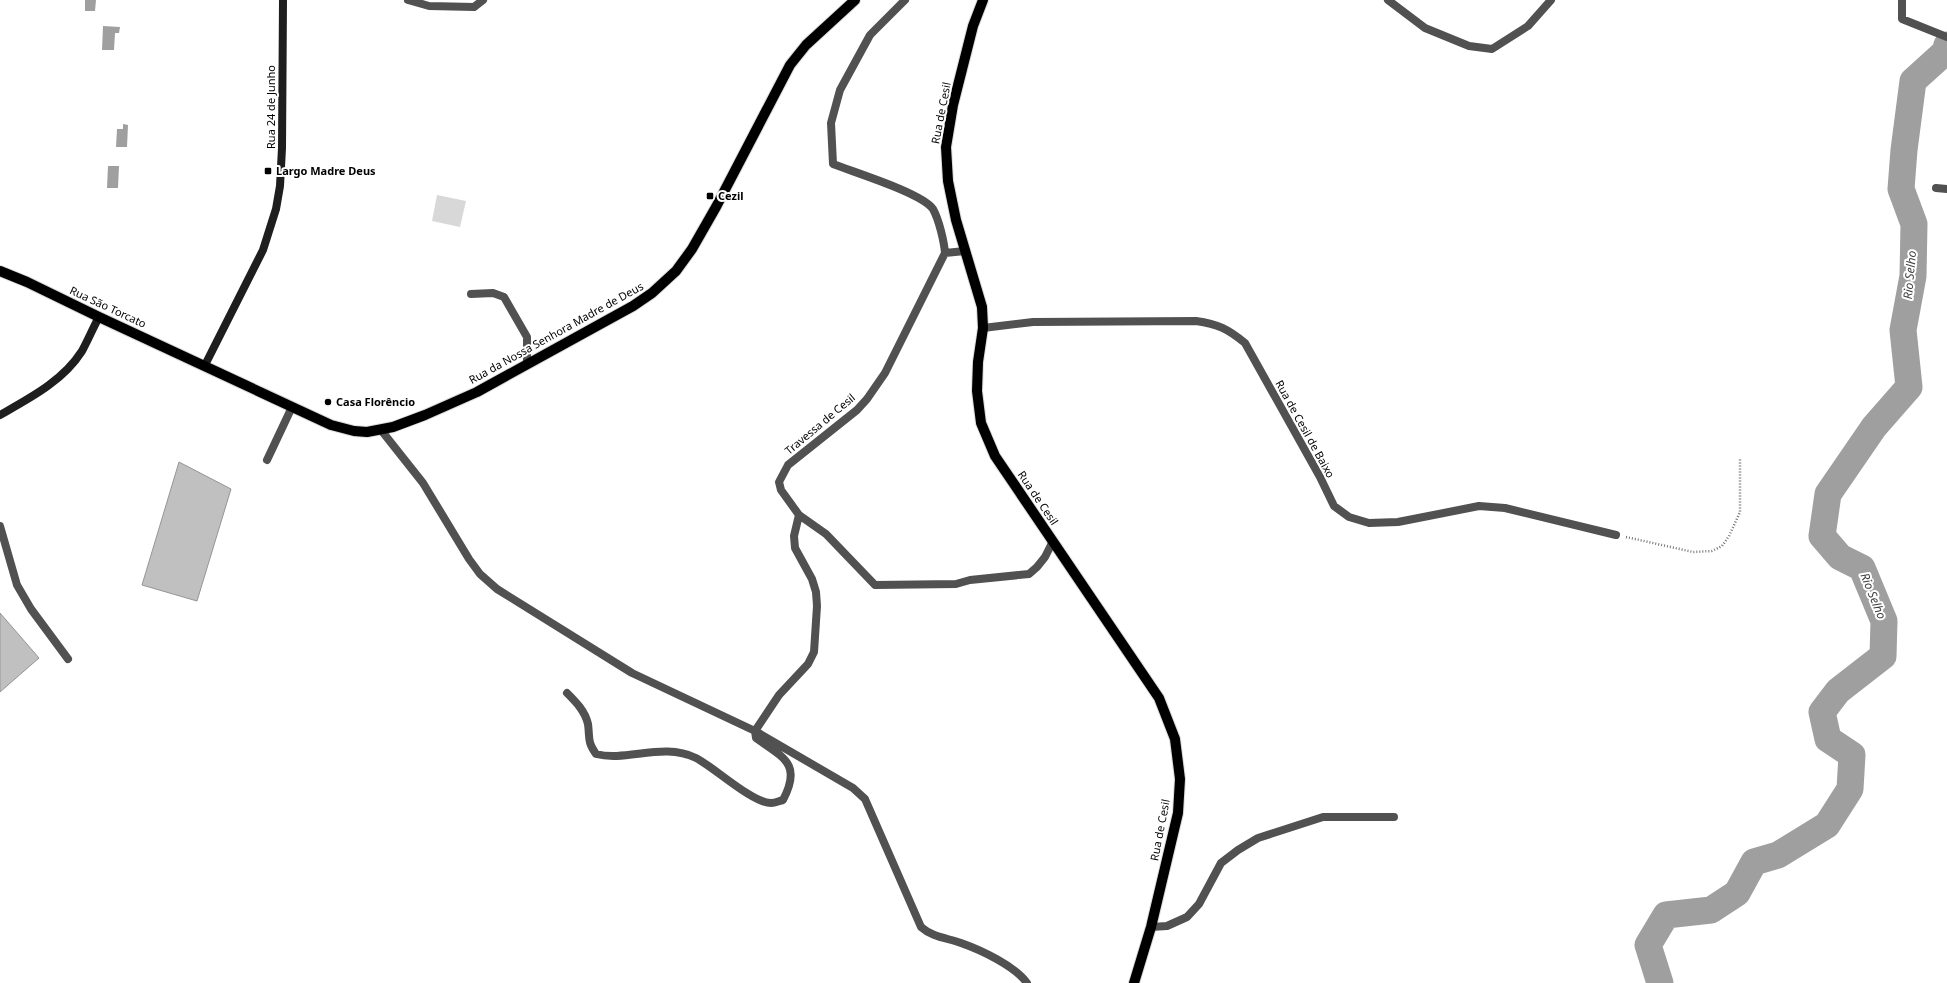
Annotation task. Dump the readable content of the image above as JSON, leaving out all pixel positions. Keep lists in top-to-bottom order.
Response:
{
  "streets": {
    "main road": ["Rua de Cesil", "Rua São Torcato", "Rua da Nossa Senhora Madre de Deus"],
    "street": ["Rua 24 de Junho", "Travessa de Cesil", "Rua de Cesil de Baixo"]
  },
  "crossings": [
    ["Rua 24 de Junho", "Rua São Torcato"],
    ["Rua 24 de Junho", "Rua da Nossa Senhora Madre de Deus"],
    ["Rua de Cesil", "Travessa de Cesil"],
    ["Rua de Cesil", "Rua de Cesil de Baixo"],
    ["Rua São Torcato", "Rua da Nossa Senhora Madre de Deus"]
  ],
  "water": ["Rio Selho"],
  "places": {
    "transit": ["Largo Madre Deus", "Cezil"],
    "other": ["Casa Florêncio"]
  }
}
